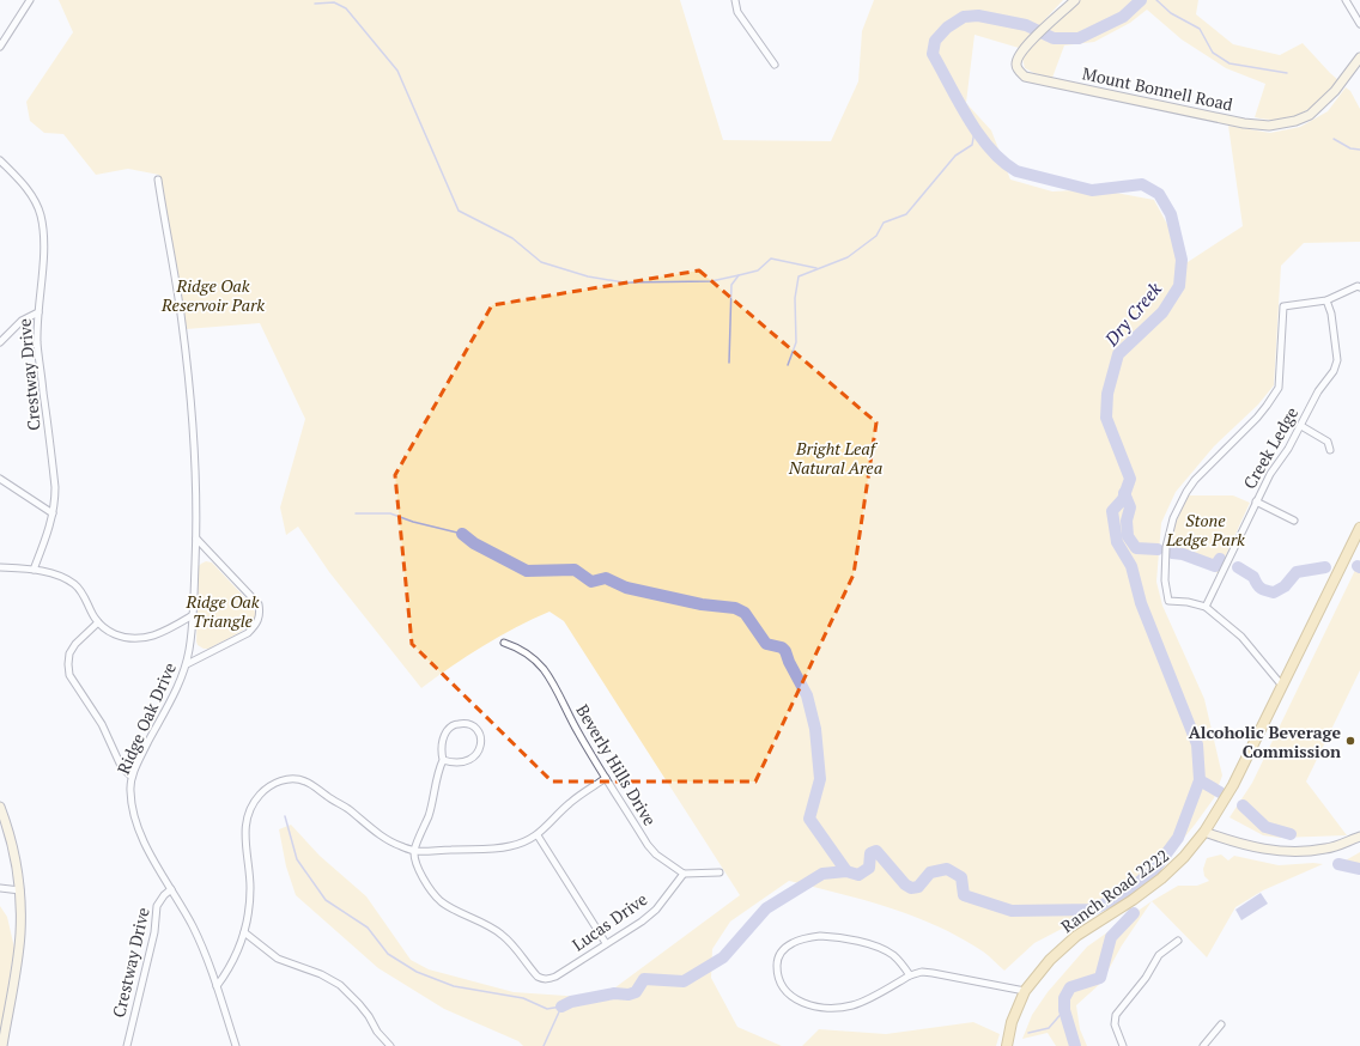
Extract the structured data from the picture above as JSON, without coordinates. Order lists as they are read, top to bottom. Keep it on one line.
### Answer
{"streets":{"main road":["Ranch Road 2222"],"street":["Mount Bonnell Road","Crestway Drive","Creek Ledge","Ridge Oak Drive","Beverly Hills Drive","Lucas Drive"]},"crossings":[["Crestway Drive","Ridge Oak Drive"],["Beverly Hills Drive","Lucas Drive"]],"water":["Dry Creek"],"parks":["Ridge Oak Reservoir Park","Bright Leaf Natural Area","Stone Ledge Park","Ridge Oak Triangle"],"places":["Alcoholic Beverage Commission"]}
